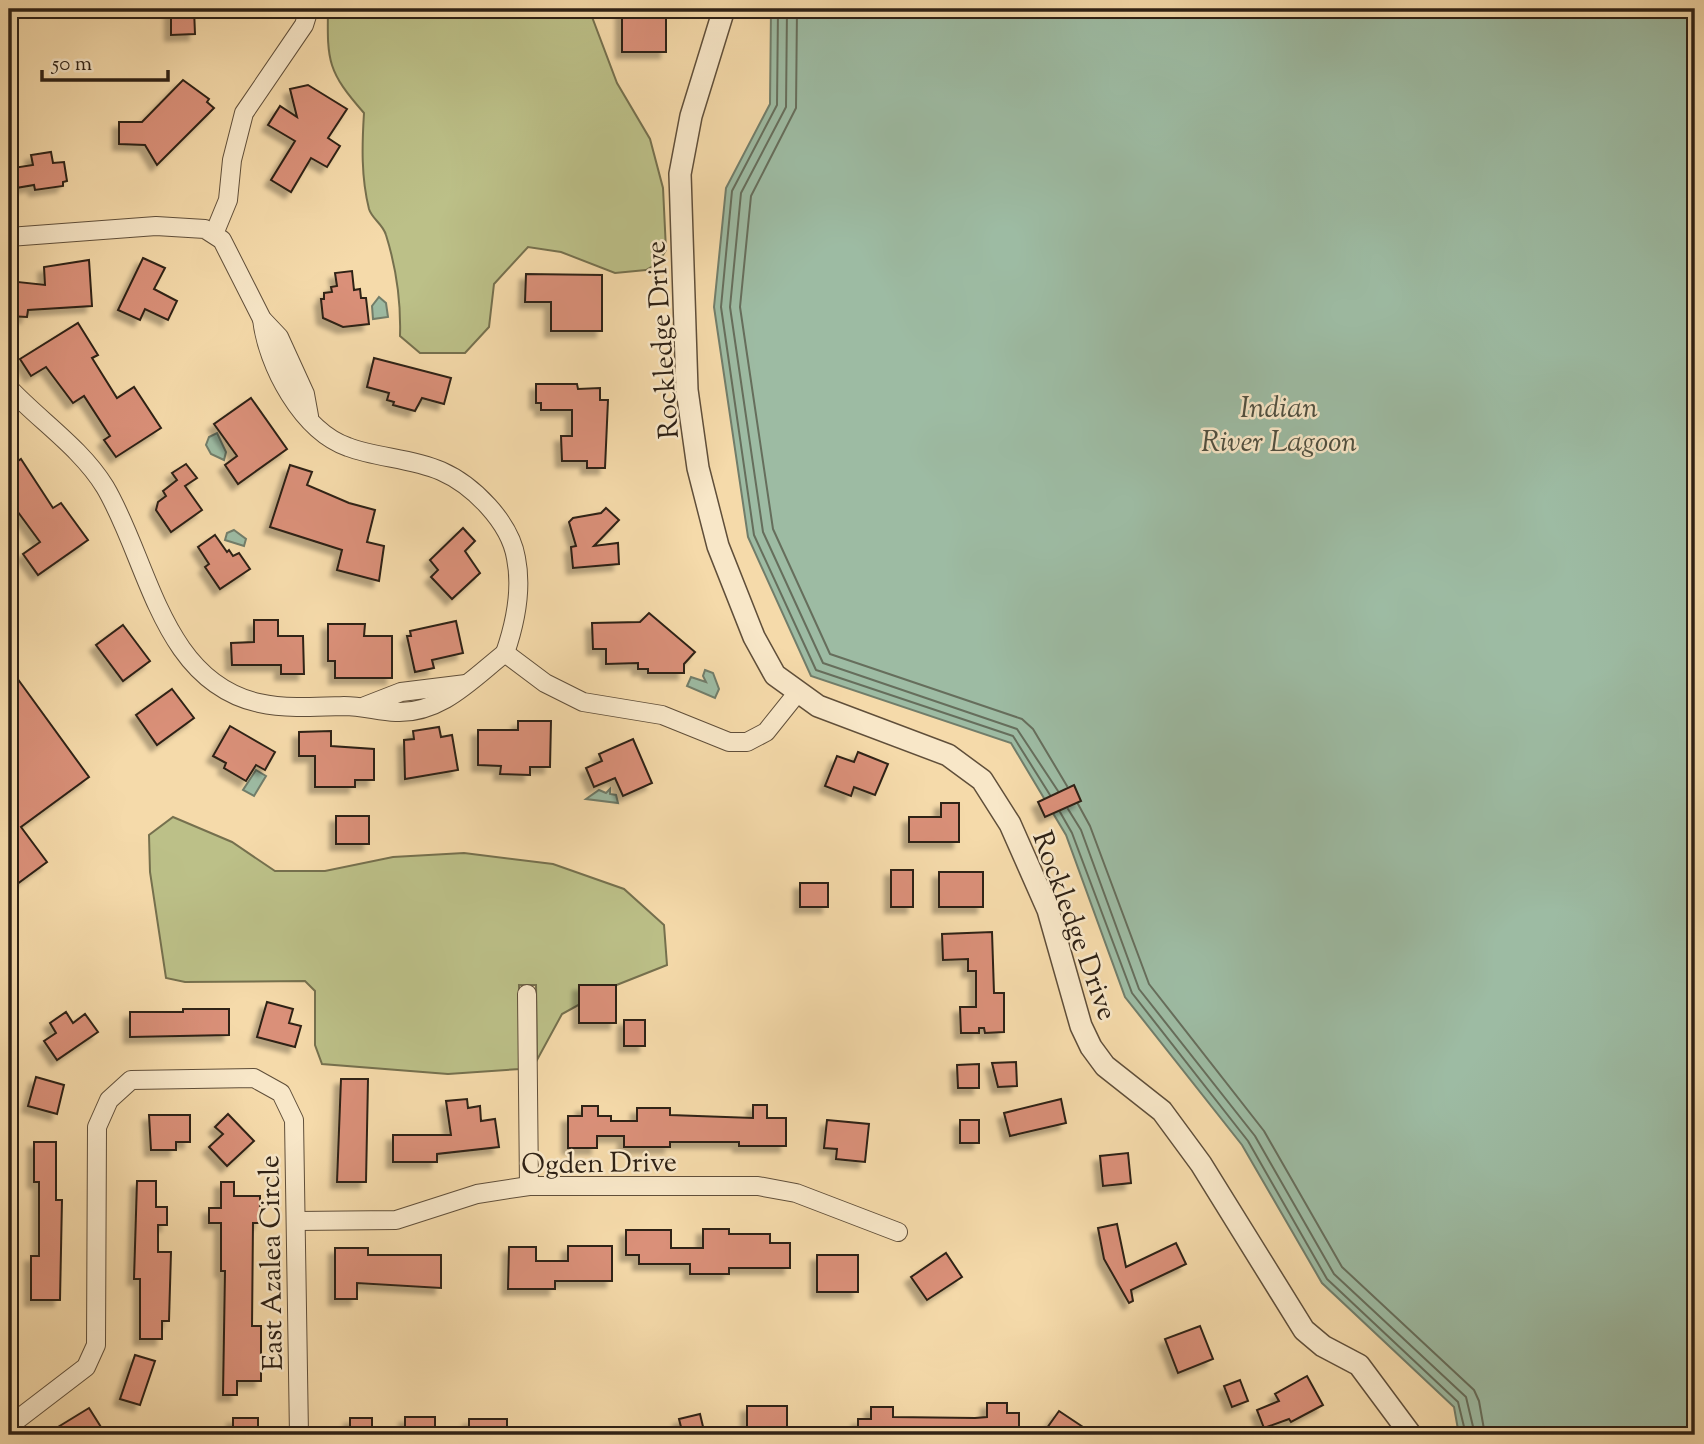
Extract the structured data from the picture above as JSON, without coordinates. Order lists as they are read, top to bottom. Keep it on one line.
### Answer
{"streets":{"street":["Rockledge Drive","Ogden Drive","East Azalea Circle"]},"crossings":[["Ogden Drive","East Azalea Circle"]],"water":["Indian River Lagoon"],"scale_bar":"50 m"}
